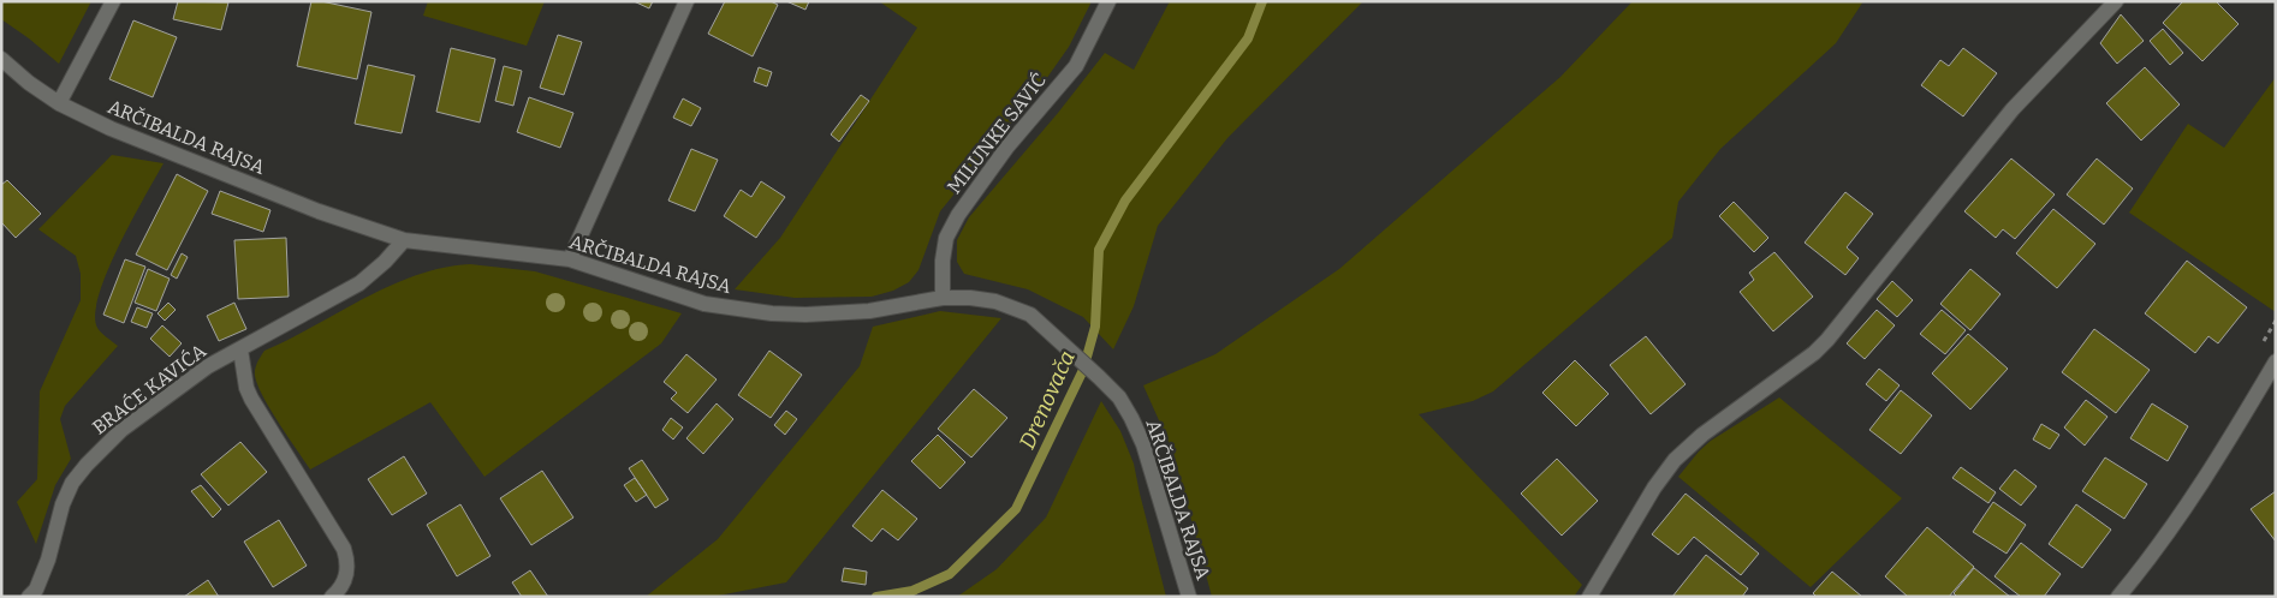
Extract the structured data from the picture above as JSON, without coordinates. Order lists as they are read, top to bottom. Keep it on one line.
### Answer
{"streets":{"street":["MILUNKE SAVIĆ","ARČIBALDA RAJSA","BRAĆE KAVIĆA"]},"crossings":[["MILUNKE SAVIĆ","ARČIBALDA RAJSA"],["ARČIBALDA RAJSA","BRAĆE KAVIĆA"]],"water":["Drenovača"]}
